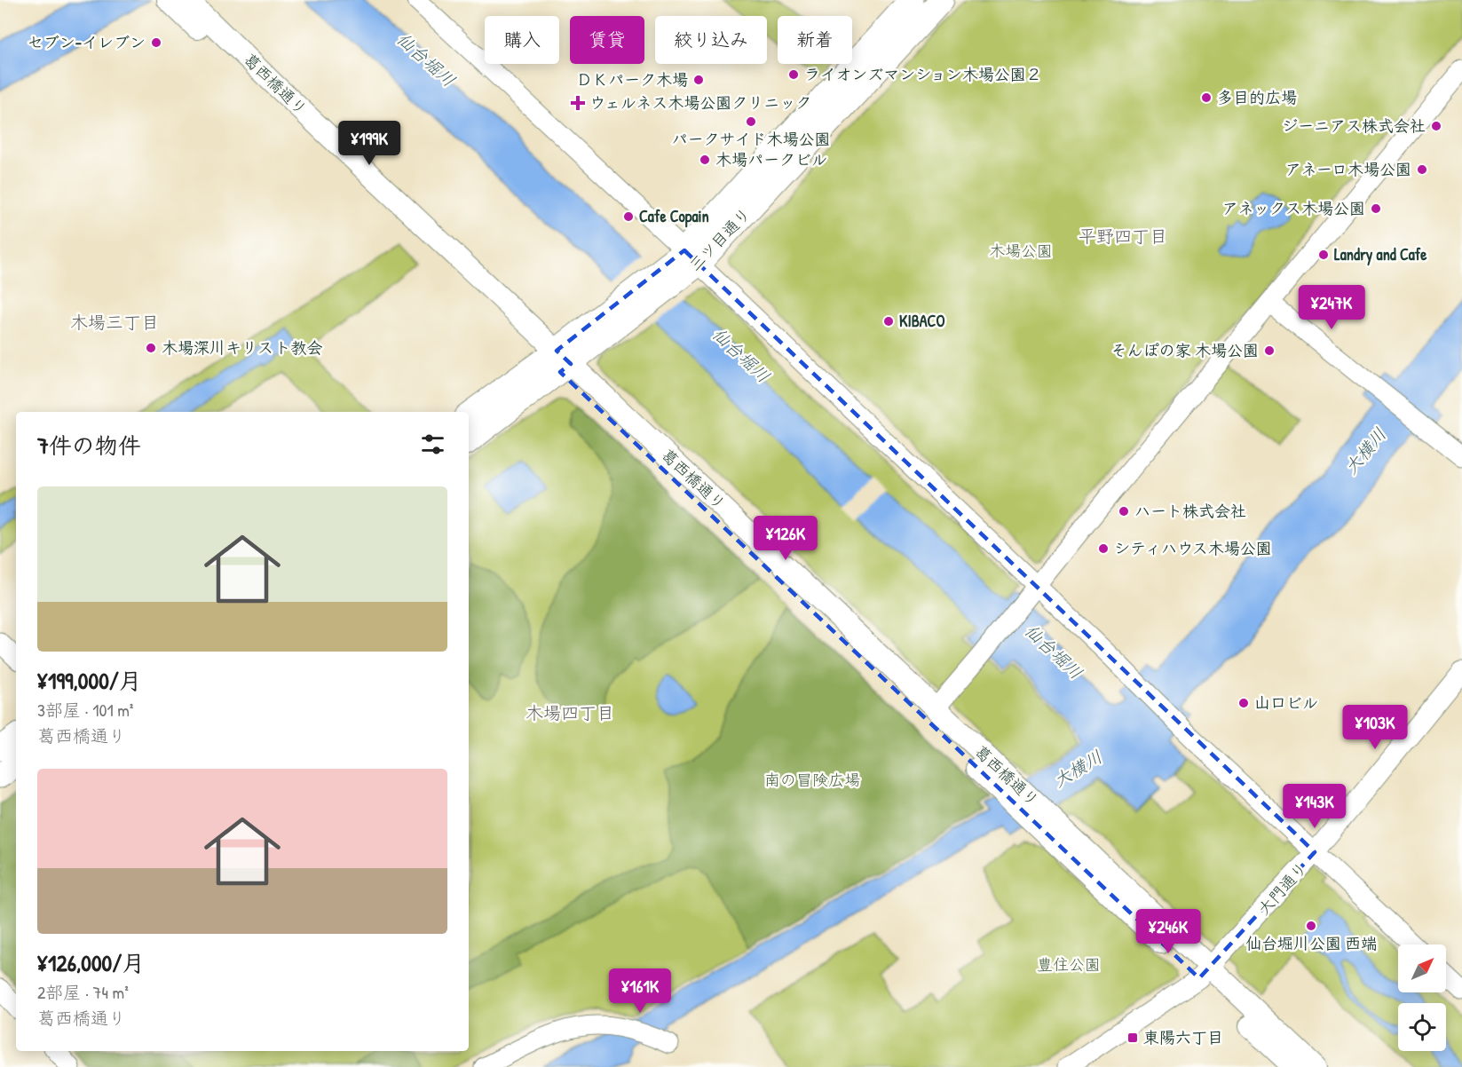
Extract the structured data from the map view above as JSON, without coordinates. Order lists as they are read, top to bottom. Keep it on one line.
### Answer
{"streets":{"main road":["葛西橋通り","三ツ目通り"],"street":["大門通り"]},"crossings":[["葛西橋通り","三ツ目通り"],["葛西橋通り","大門通り"]],"districts":["平野四丁目","木場三丁目","木場四丁目"],"water":["仙台堀川","大横川"],"parks":["木場公園","南の冒険広場","豊住公園"],"places":{"other":["セブン-イレブン","ライオンズマンション木場公園２","ＤＫパーク木場","多目的広場","パークサイド木場公園","ジーニアス株式会社","木場パークビル","アネーロ木場公園","アネックス木場公園","Cafe Copain","Landry and Cafe","KIBACO","木場深川キリスト教会","そんぽの家 木場公園","ハート株式会社","シティハウス木場公園","山口ビル","仙台堀川公園 西端"],"health":["ウェルネス木場公園クリニック"],"transit":["東陽六丁目"]},"north":"top right","page":{"chip":["購入","賃貸","絞り込み","新着"],"price":["¥199K","¥247K","¥126K","¥103K","¥143K","¥246K","¥161K"],"heading":"7件の物件","list":[{"name":"¥199,000/月","note":"3部屋 · 101 m² · 葛西橋通り"},{"name":"¥126,000/月","note":"2部屋 · 74 m² · 葛西橋通り"}]}}
